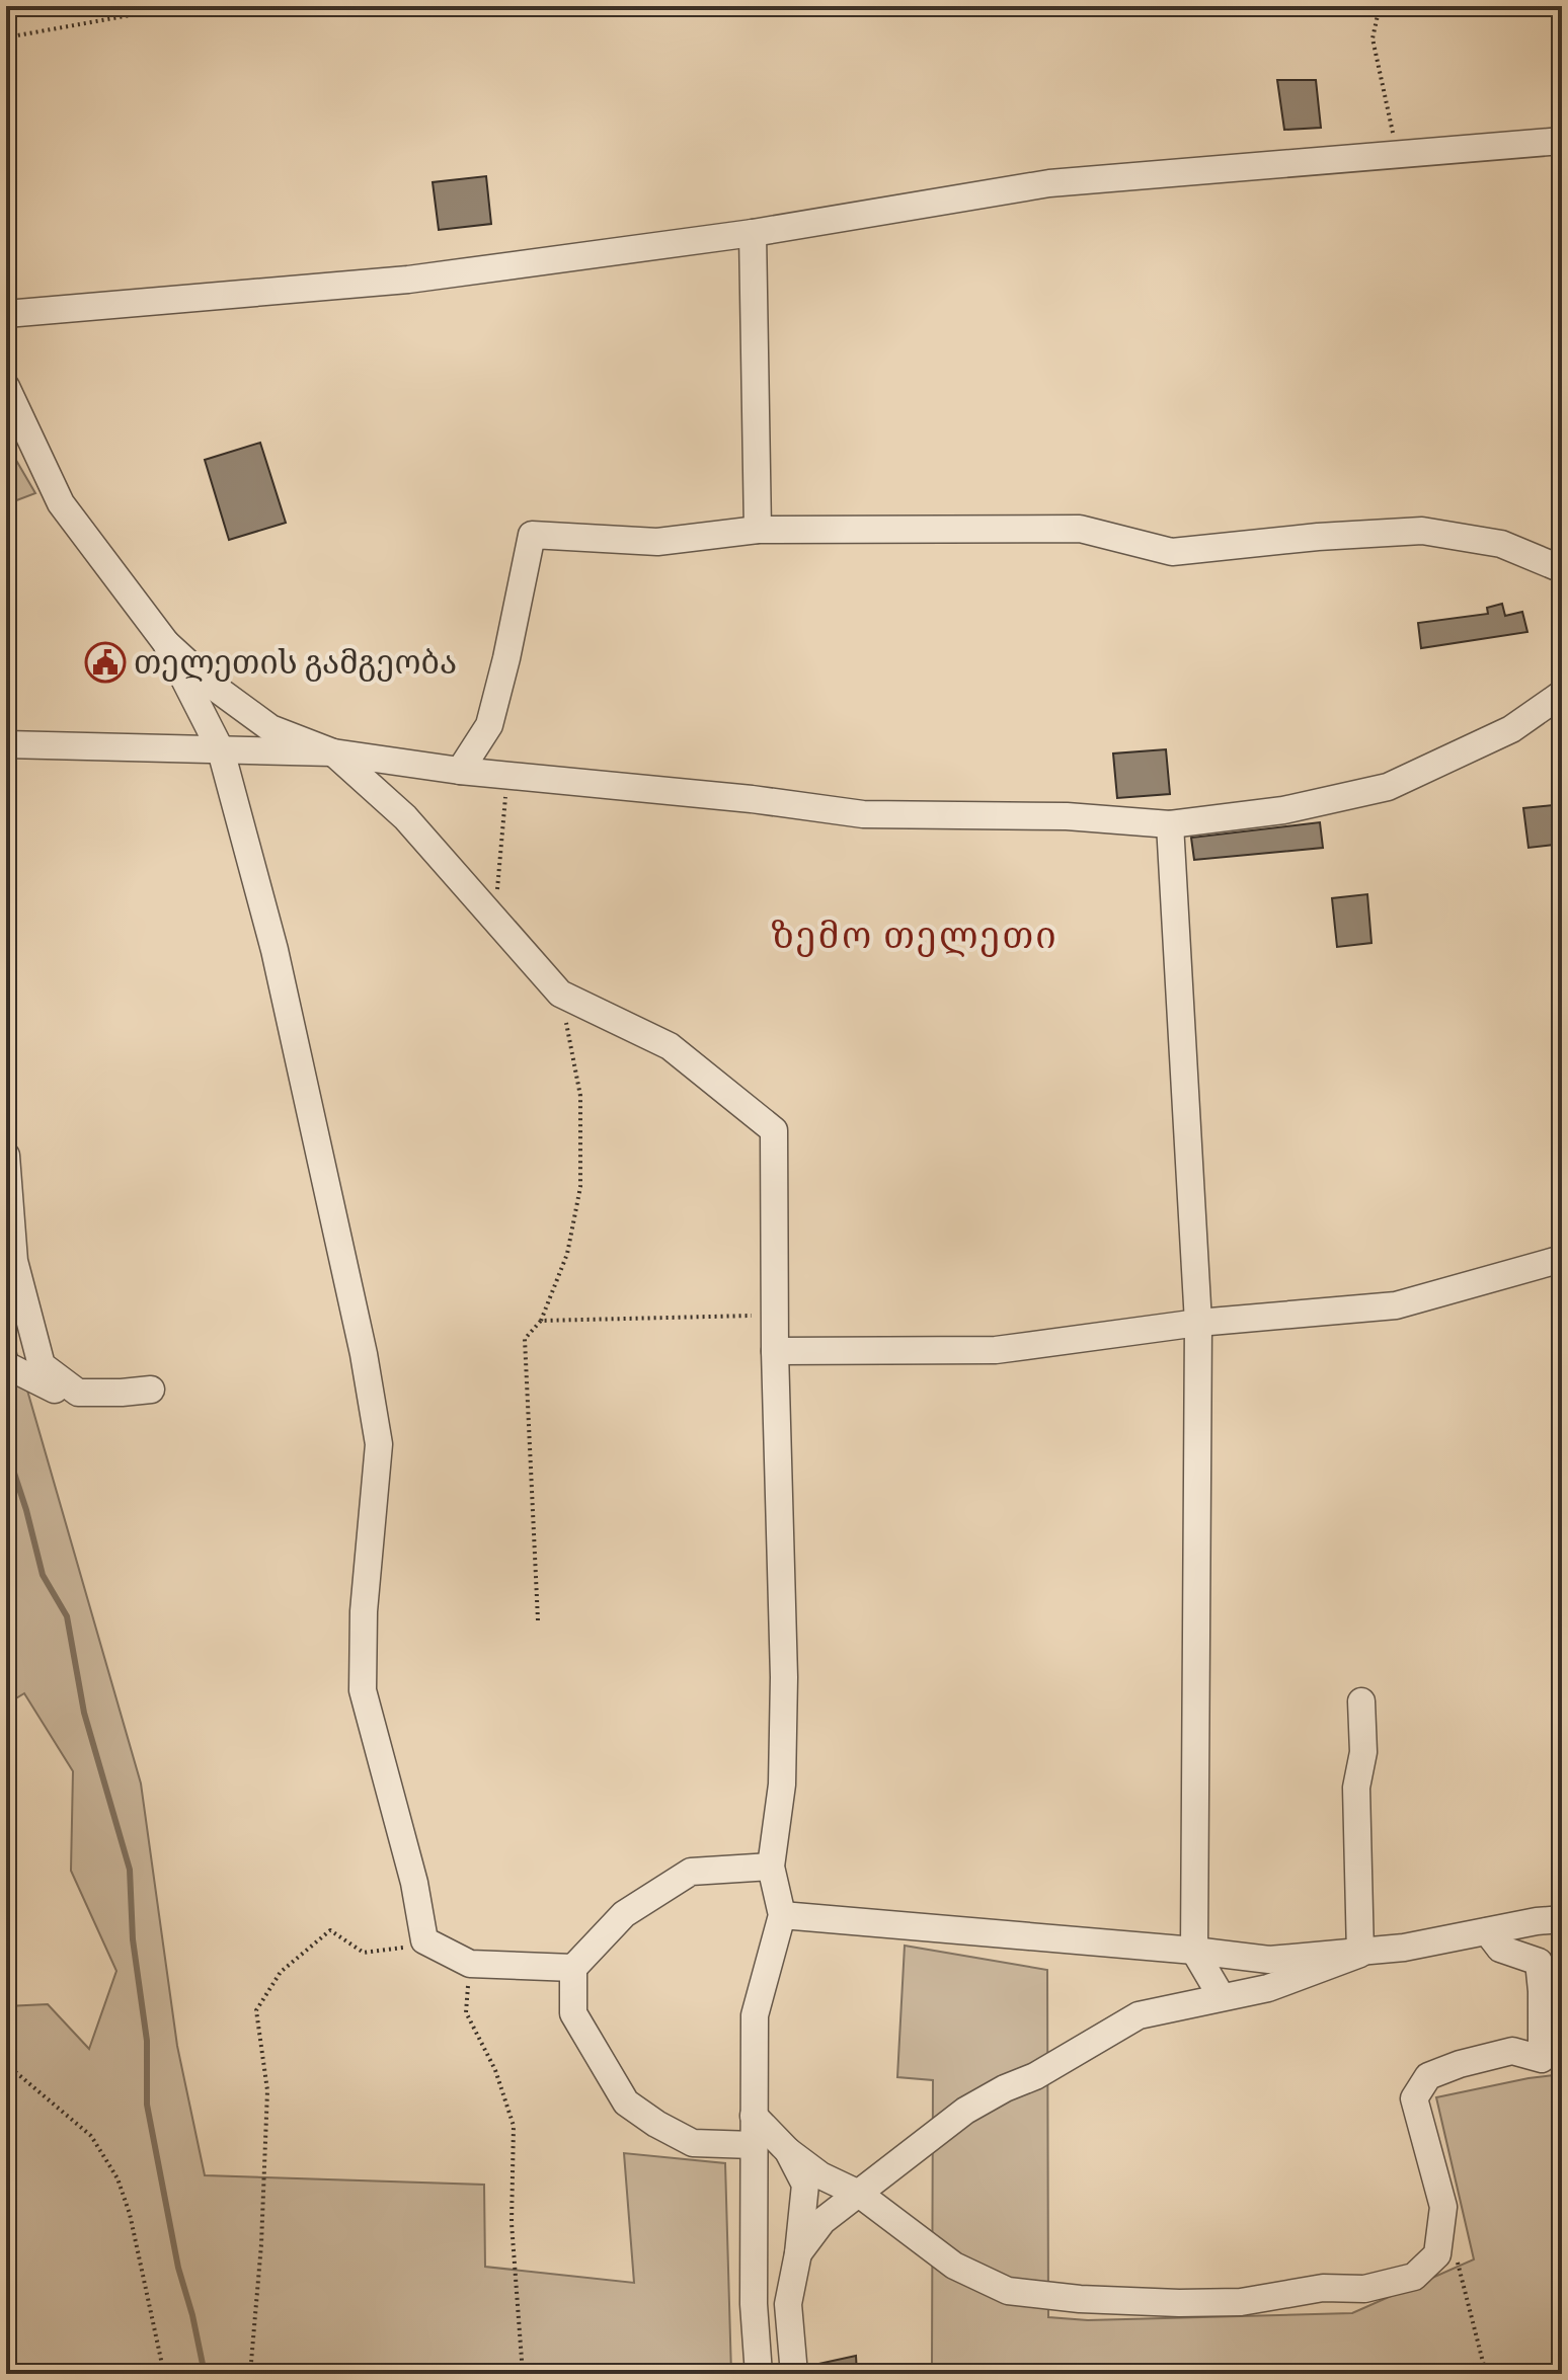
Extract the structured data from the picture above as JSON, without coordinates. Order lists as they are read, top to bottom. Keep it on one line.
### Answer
{"districts":["ზემო თელეთი"],"places":{"public building":["თელეთის გამგეობა"]}}
